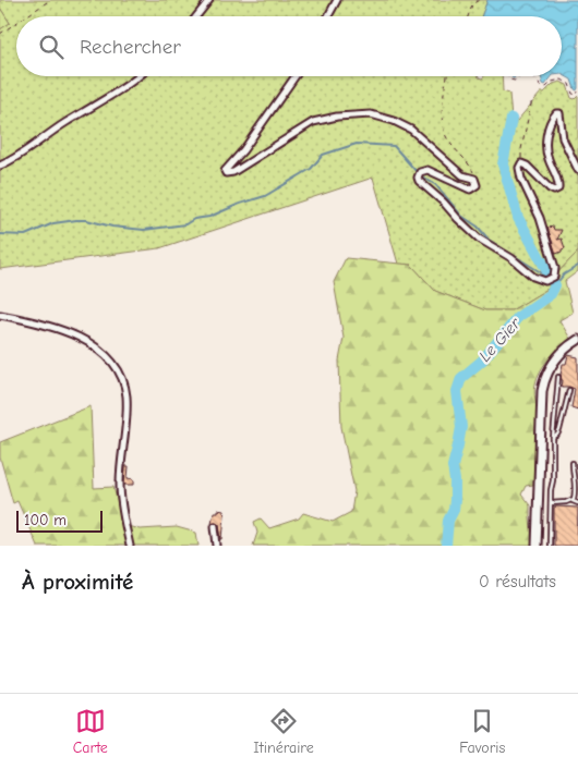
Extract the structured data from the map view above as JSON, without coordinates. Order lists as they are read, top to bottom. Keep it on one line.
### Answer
{"water":["Le Gier"],"scale_bar":"100 m","page":{"search":"Rechercher","scale":"100 m","heading":["À proximité","0 résultats"],"nav":["Carte","Itinéraire","Favoris"]}}
